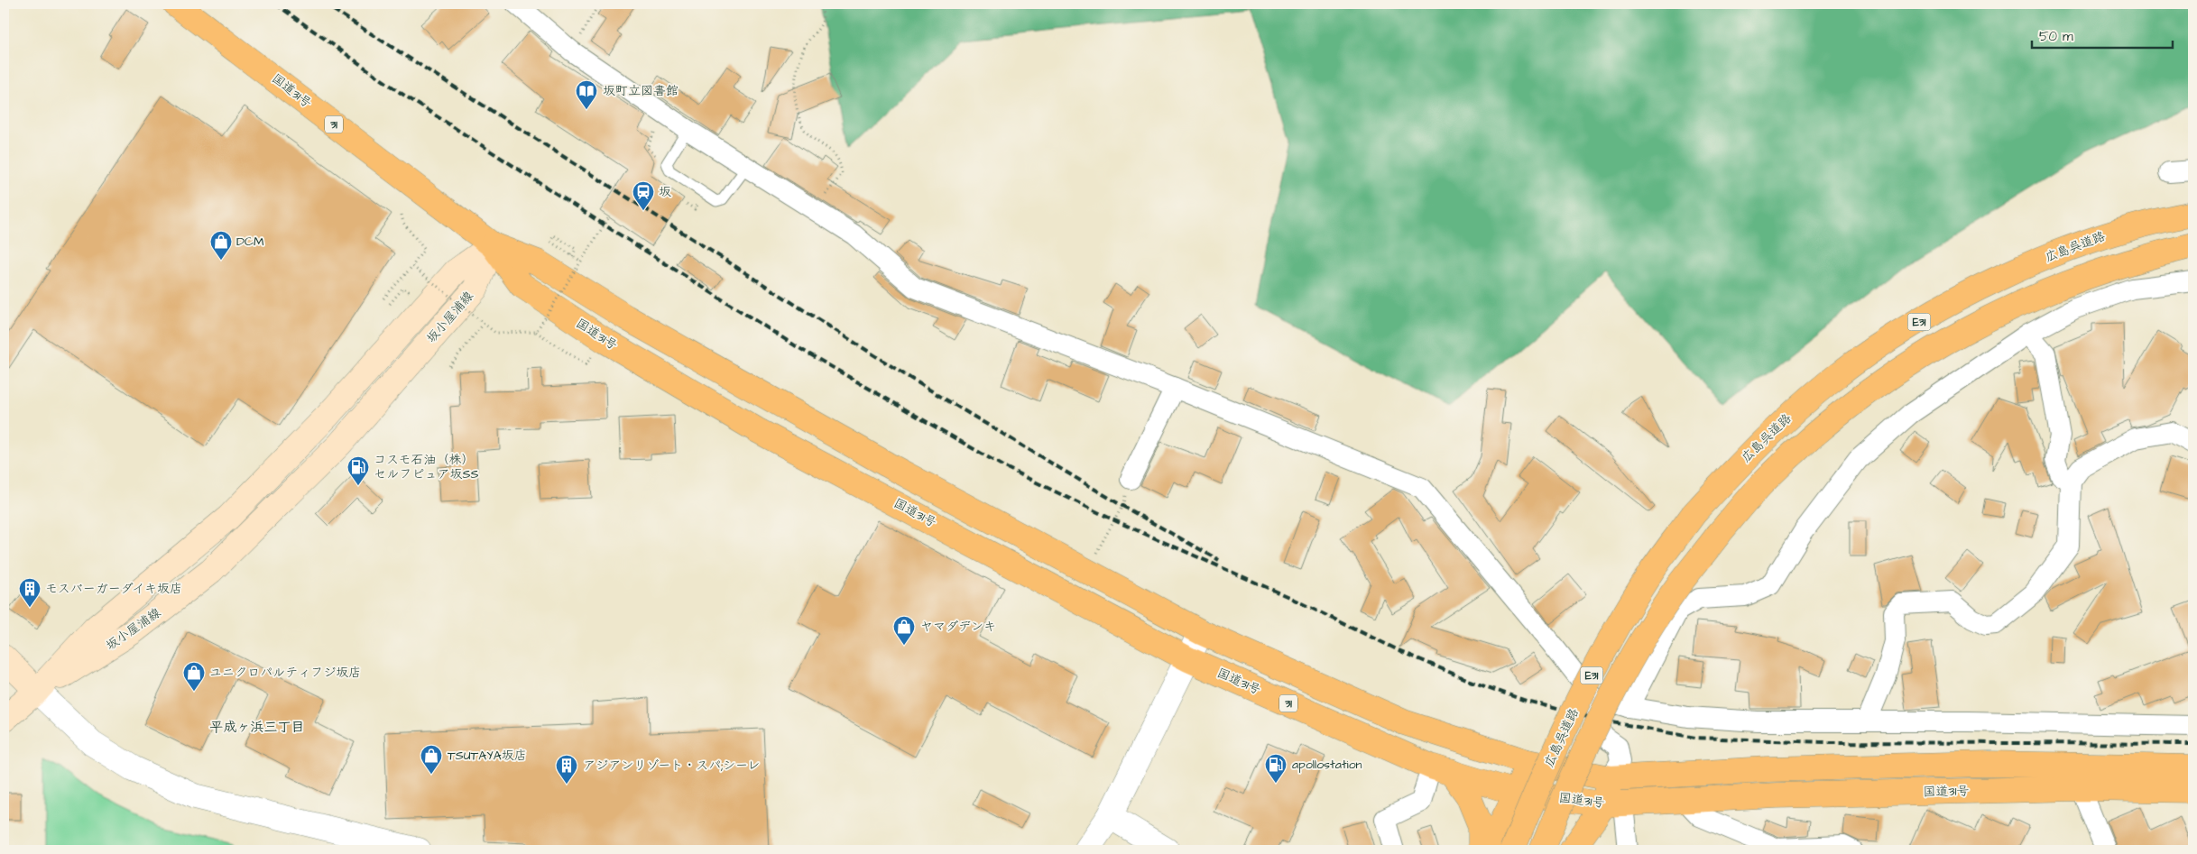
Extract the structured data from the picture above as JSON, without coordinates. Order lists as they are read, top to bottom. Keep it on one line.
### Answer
{"streets":{"highway":["国道31号","31","広島呉道路","E31"],"main road":["坂小屋浦線"]},"crossings":[["国道31号","坂小屋浦線"]],"districts":["平成ヶ浜三丁目"],"places":{"library":["坂町立図書館"],"station":["坂"],"shop":["DCM","ヤマダデンキ","ユニクロパルティフジ坂店","TSUTAYA坂店"],"fuel station":["コスモ石油（株） セルフピュア坂SS","apollostation"],"building":["モスバーガーダイキ坂店","アジアンリゾート・スパ;シーレ"]},"scale_bar":"50 m"}
